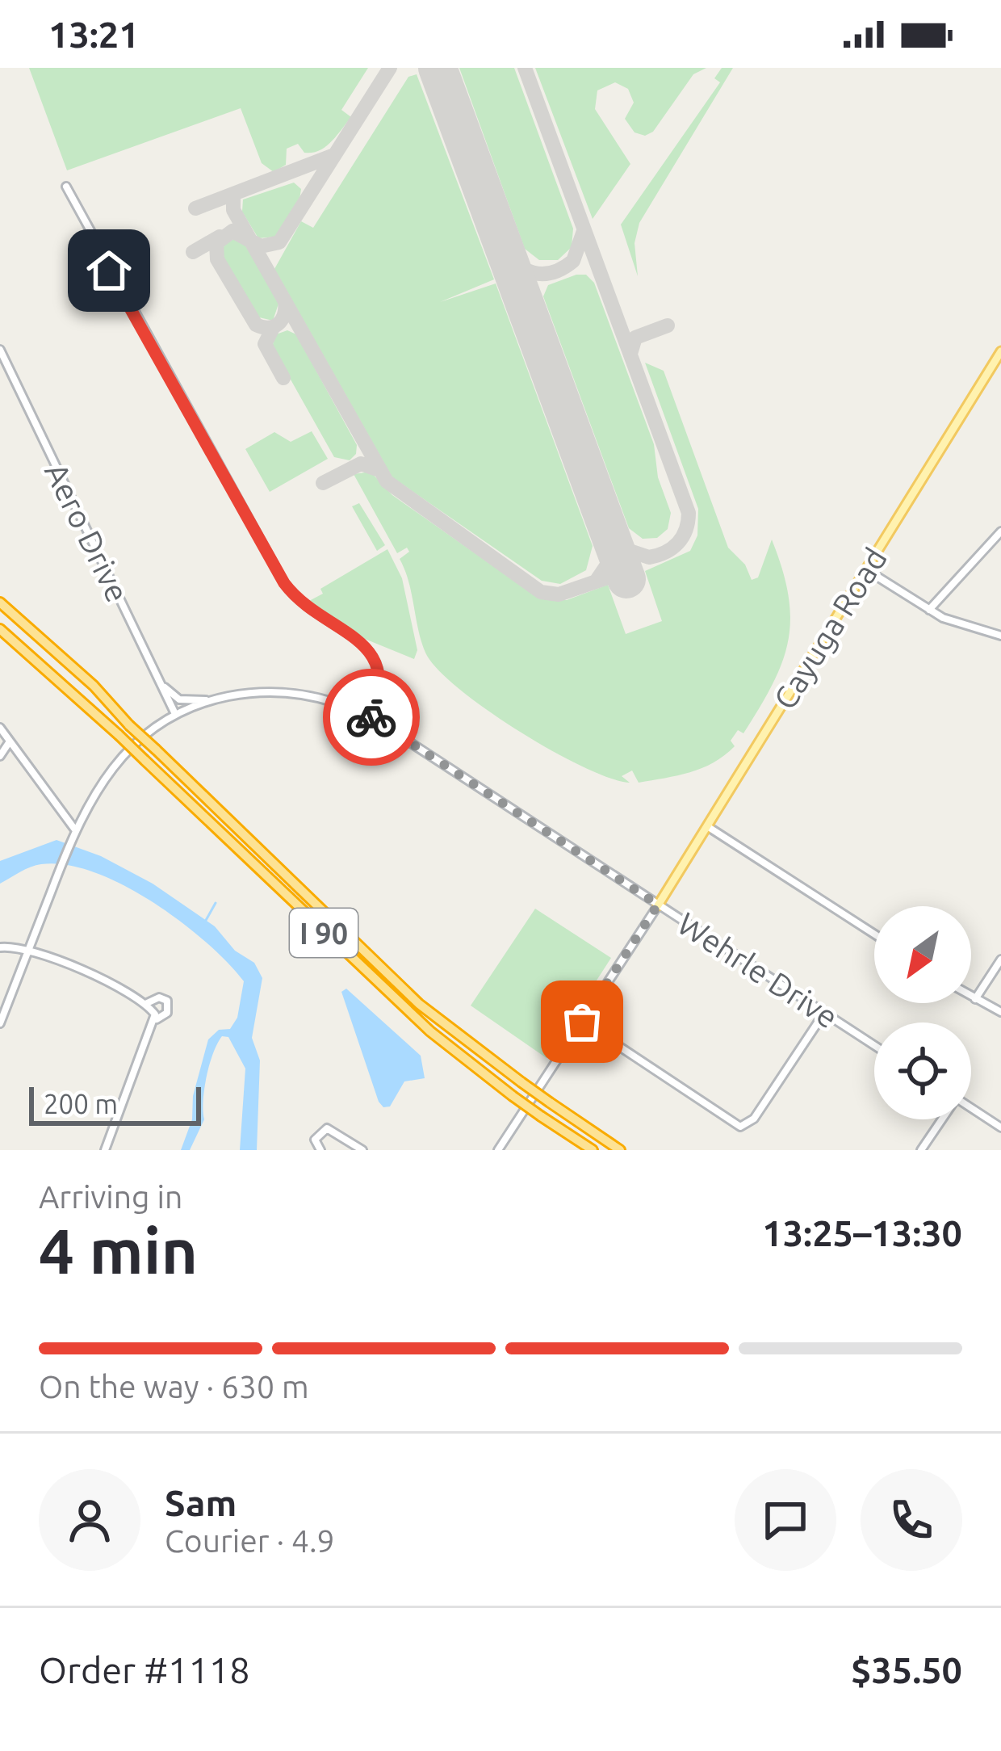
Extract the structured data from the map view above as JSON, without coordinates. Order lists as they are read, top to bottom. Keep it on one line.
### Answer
{"streets":{"highway":["I 90"],"main road":["Cayuga Road"],"street":["Aero Drive","Wehrle Drive"]},"crossings":[["Aero Drive","Wehrle Drive"],["Cayuga Road","Wehrle Drive"]],"scale_bar":"200 m","north":"bottom left","page":{"status":"13:21","scale":"200 m","heading":["4 min","Arriving in","13:25–13:30"],"panel":["Sam","Courier · 4.9","Order #1118","$35.50"],"bar":"On the way · 630 m"}}
